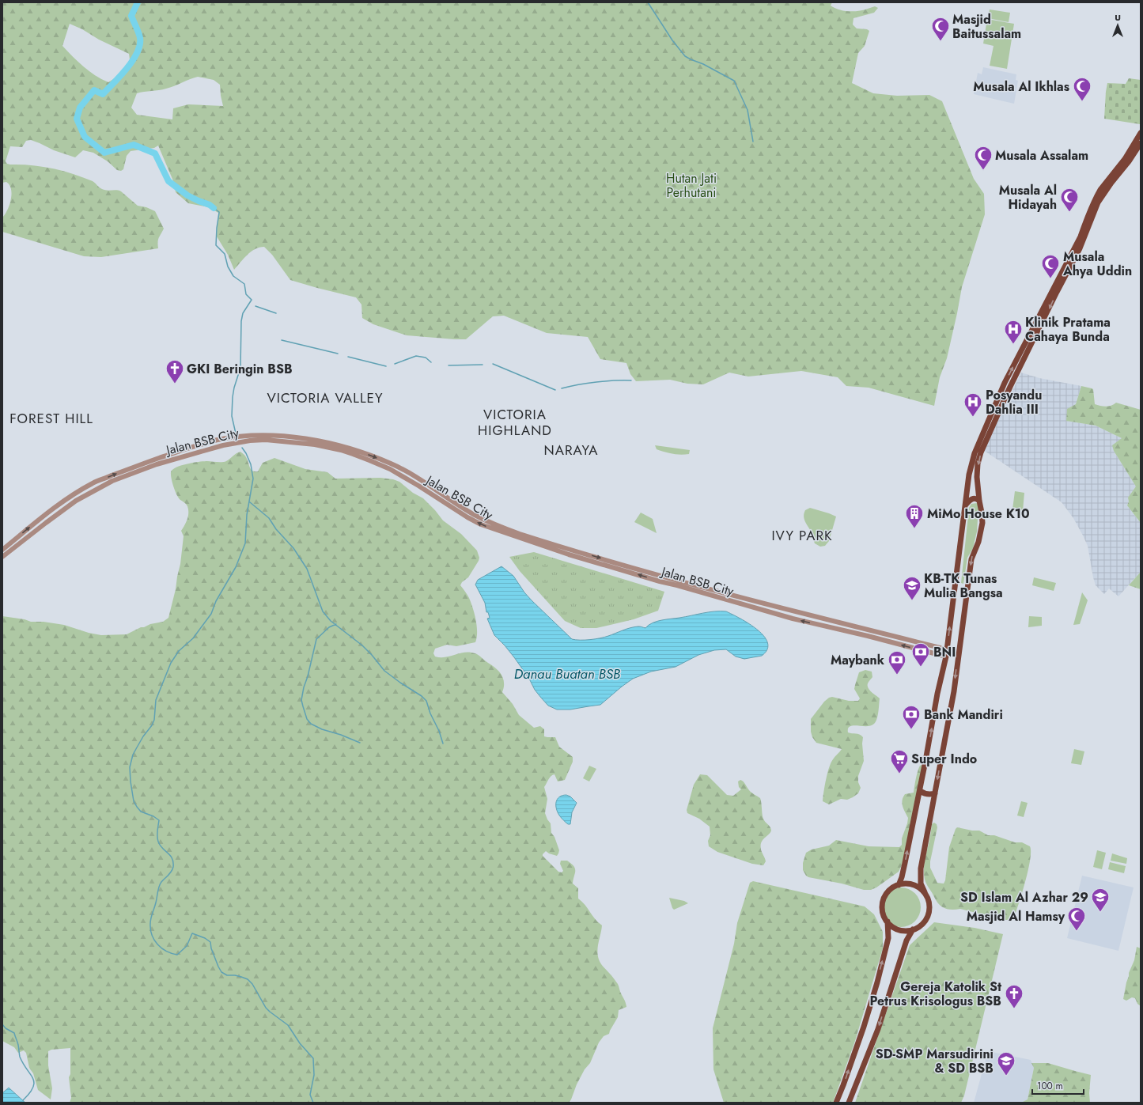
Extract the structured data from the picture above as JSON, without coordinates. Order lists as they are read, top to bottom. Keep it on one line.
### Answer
{"streets":{"street":["Jalan BSB City"]},"districts":["VICTORIA VALLEY","VICTORIA HIGHLAND","FOREST HILL","NARAYA","IVY PARK"],"water":["Danau Buatan BSB"],"parks":["Hutan Jati Perhutani"],"places":{"mosque":["Masjid Baitussalam","Musala Al Ikhlas","Musala Assalam","Musala Al Hidayah","Musala Ahya Uddin","Masjid Al Hamsy"],"hospital":["Klinik Pratama Cahaya Bunda","Posyandu Dahlia III"],"church":["GKI Beringin BSB","Gereja Katolik St Petrus Krisologus BSB"],"building":["MiMo House K10"],"school or university":["KB-TK Tunas Mulia Bangsa","SD Islam Al Azhar 29","SD-SMP Marsudirini & SD BSB"],"bank":["BNI","Maybank","Bank Mandiri"],"supermarket":["Super Indo"]},"scale_bar":"100 m","north":"top"}
